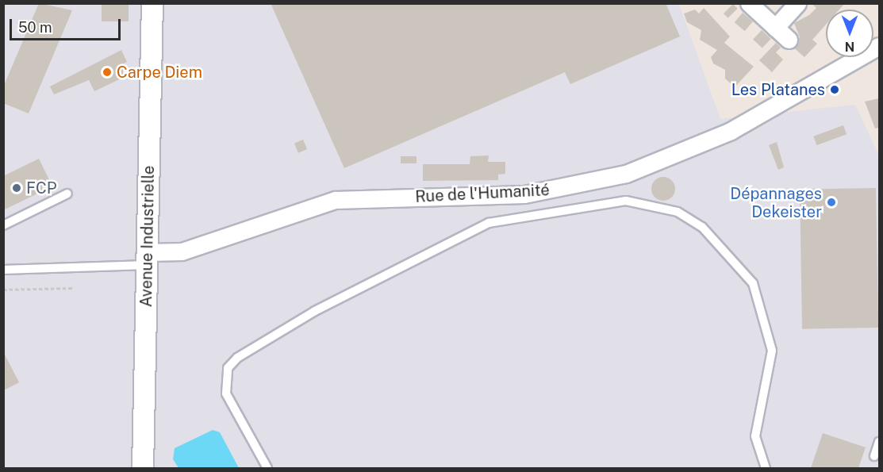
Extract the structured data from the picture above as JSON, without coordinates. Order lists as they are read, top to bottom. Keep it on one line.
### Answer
{"streets":{"street":["Rue de l'Humanité","Avenue Industrielle"]},"crossings":[["Rue de l'Humanité","Avenue Industrielle"]],"places":["Carpe Diem","Les Platanes","FCP","Dépannages Dekeister"],"scale_bar":"50 m","north":"bottom"}
